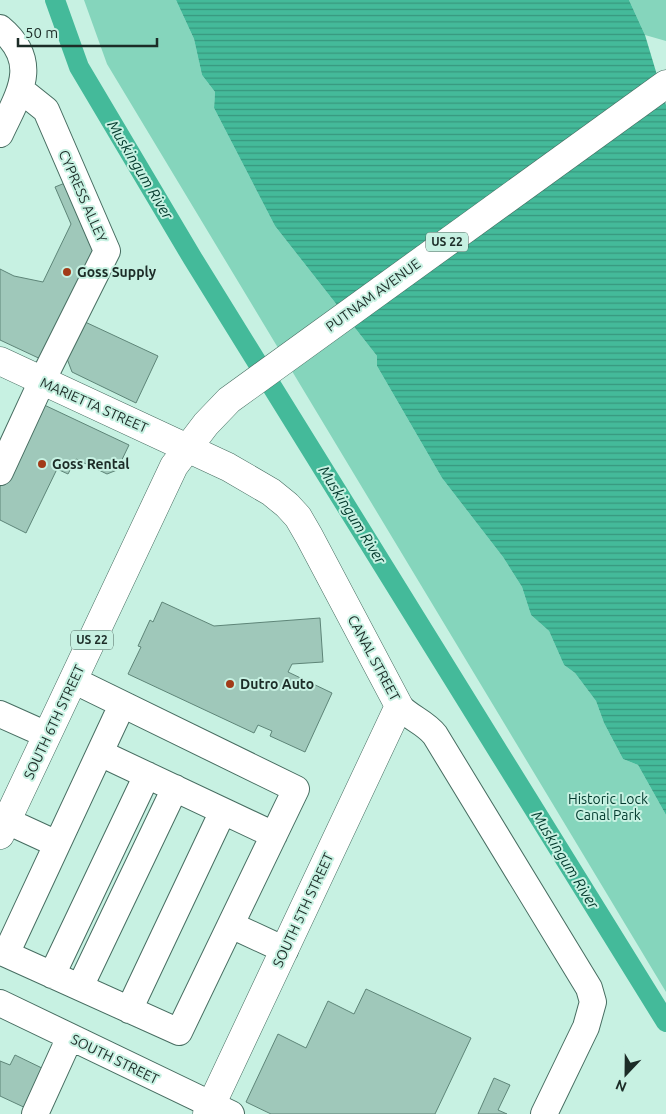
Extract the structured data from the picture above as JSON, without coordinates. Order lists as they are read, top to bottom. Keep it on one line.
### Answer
{"streets":{"main road":["US 22","PUTNAM AVENUE","MARIETTA STREET","CANAL STREET","SOUTH 6TH STREET","SOUTH 5TH STREET"],"street":["CYPRESS ALLEY","SOUTH STREET"]},"crossings":[["CYPRESS ALLEY","MARIETTA STREET"],["PUTNAM AVENUE","MARIETTA STREET"],["PUTNAM AVENUE","CANAL STREET"],["PUTNAM AVENUE","SOUTH 6TH STREET"],["MARIETTA STREET","CANAL STREET"],["MARIETTA STREET","SOUTH 6TH STREET"],["CANAL STREET","SOUTH 6TH STREET"],["CANAL STREET","SOUTH 5TH STREET"],["SOUTH 5TH STREET","SOUTH STREET"]],"water":["Muskingum River"],"parks":["Historic Lock Canal Park"],"places":["Goss Supply","Goss Rental","Dutro Auto"],"scale_bar":"50 m","north":"bottom"}
